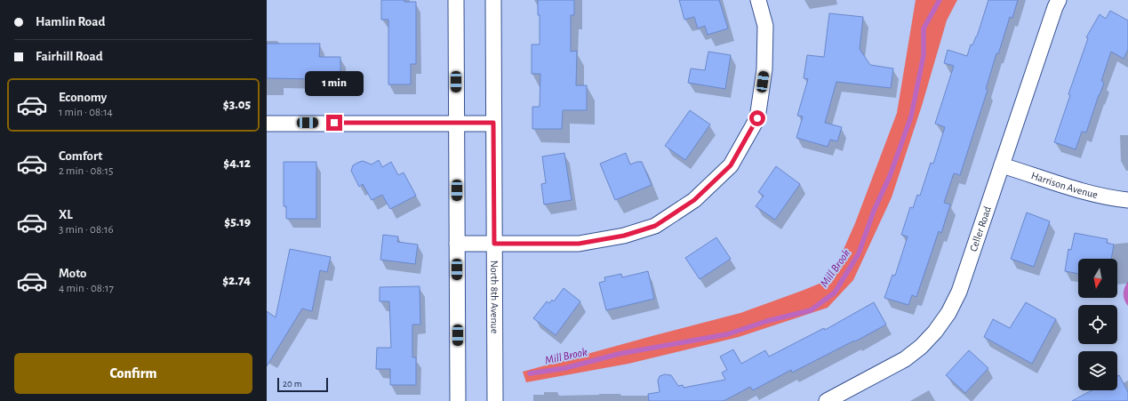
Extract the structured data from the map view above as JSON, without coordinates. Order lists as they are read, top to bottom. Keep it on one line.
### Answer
{"streets":{"street":["Harrison Avenue","Celler Road","North 8th Avenue"]},"crossings":[["Harrison Avenue","Celler Road"]],"water":["Mill Brook"],"scale_bar":"20 m","north":"bottom","page":{"banner":["Hamlin Road","Fairhill Road"],"bubble":"1 min","list":[{"name":"Economy","note":"1 min · 08:14","value":"$3.05"},{"name":"Comfort","note":"2 min · 08:15","value":"$4.12"},{"name":"XL","note":"3 min · 08:16","value":"$5.19"},{"name":"Moto","note":"4 min · 08:17","value":"$2.74"}],"buttons":"Confirm","scale":"20 m"}}
